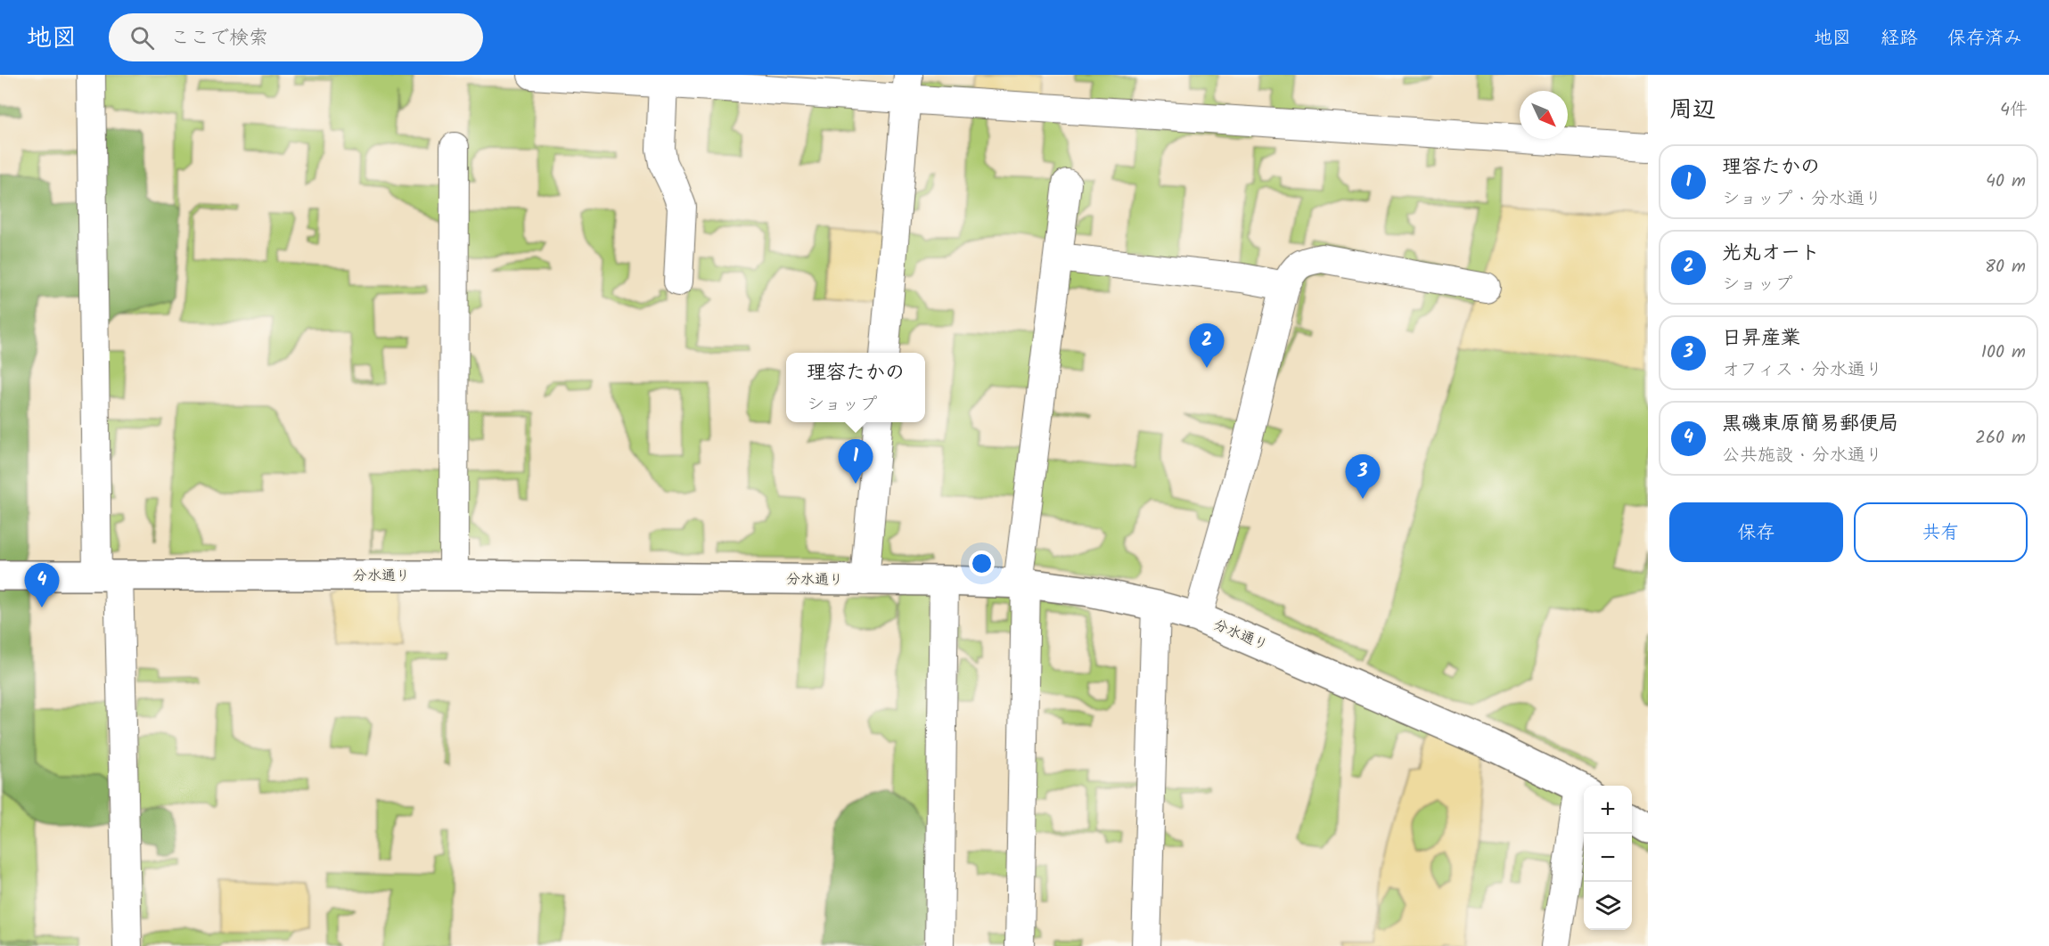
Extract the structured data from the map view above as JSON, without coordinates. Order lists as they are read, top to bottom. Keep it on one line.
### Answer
{"streets":{"street":["分水通り"]},"north":"bottom right","page":{"header":"地図","search":"ここで検索","nav":["地図","経路","保存済み"],"heading":["周辺","4件"],"list":[{"mark":"1","name":"理容たかの","note":"ショップ · 分水通り","value":"40 m"},{"mark":"2","name":"光丸オート","note":"ショップ","value":"80 m"},{"mark":"3","name":"日昇産業","note":"オフィス · 分水通り","value":"100 m"},{"mark":"4","name":"黒磯東原簡易郵便局","note":"公共施設 · 分水通り","value":"260 m"}],"pins":["2","1","3","4"],"popup":["理容たかの","ショップ"],"buttons":["保存","共有"],"map_buttons":["+","−"]}}
